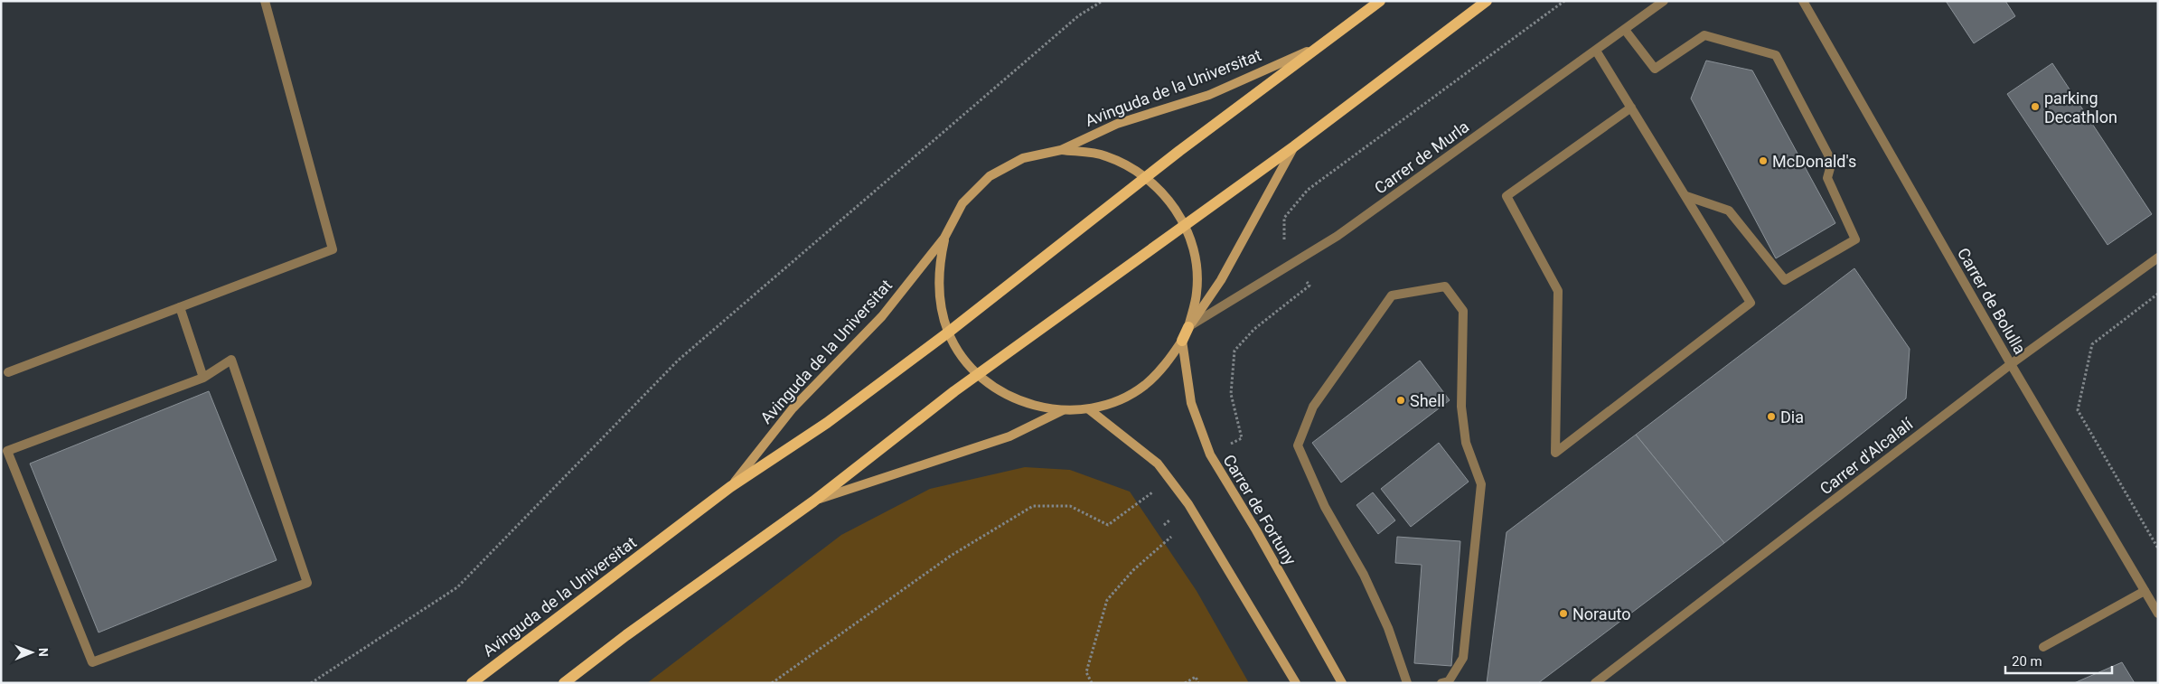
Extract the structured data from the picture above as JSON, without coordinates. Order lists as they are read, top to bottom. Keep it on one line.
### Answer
{"streets":{"main road":["Avinguda de la Universitat"],"street":["Carrer de Murla","Carrer de Bolulla","Carrer d'Alcalalí","Carrer de Fortuny"]},"crossings":[["Avinguda de la Universitat","Carrer de Murla"],["Avinguda de la Universitat","Carrer de Fortuny"],["Carrer de Bolulla","Carrer d'Alcalalí"]],"places":["parking Decathlon","McDonald's","Shell","Dia","Norauto"],"scale_bar":"20 m","north":"right"}
